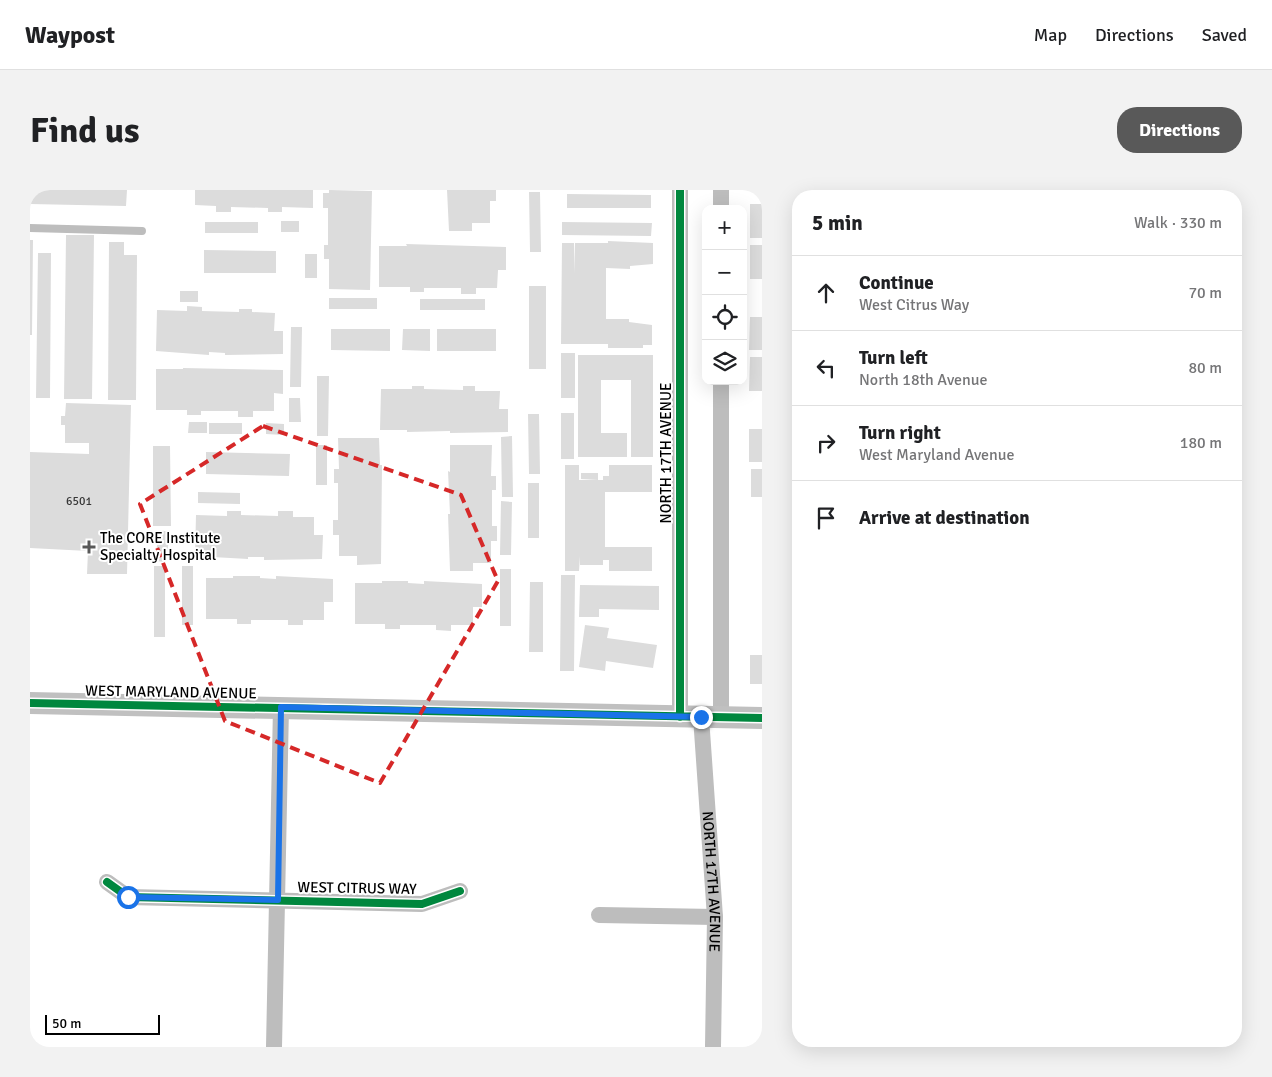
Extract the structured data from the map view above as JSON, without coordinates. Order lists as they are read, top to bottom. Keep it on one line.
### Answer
{"streets":{"street":["NORTH 17TH AVENUE","WEST MARYLAND AVENUE","WEST CITRUS WAY"]},"crossings":[["NORTH 17TH AVENUE","WEST MARYLAND AVENUE"]],"places":{"health":["The CORE Institute Specialty Hospital"]},"house_numbers":["6501"],"scale_bar":"50 m","page":{"header":"Waypost","nav":["Map","Directions","Saved"],"buttons":"Directions","title":"Find us","heading":["5 min","Walk · 330 m"],"map_buttons":["+","−"],"list":[["Continue","West Citrus Way","70 m"],["Turn left","North 18th Avenue","80 m"],["Turn right","West Maryland Avenue","180 m"],"Arrive at destination"],"scale":"50 m"}}
